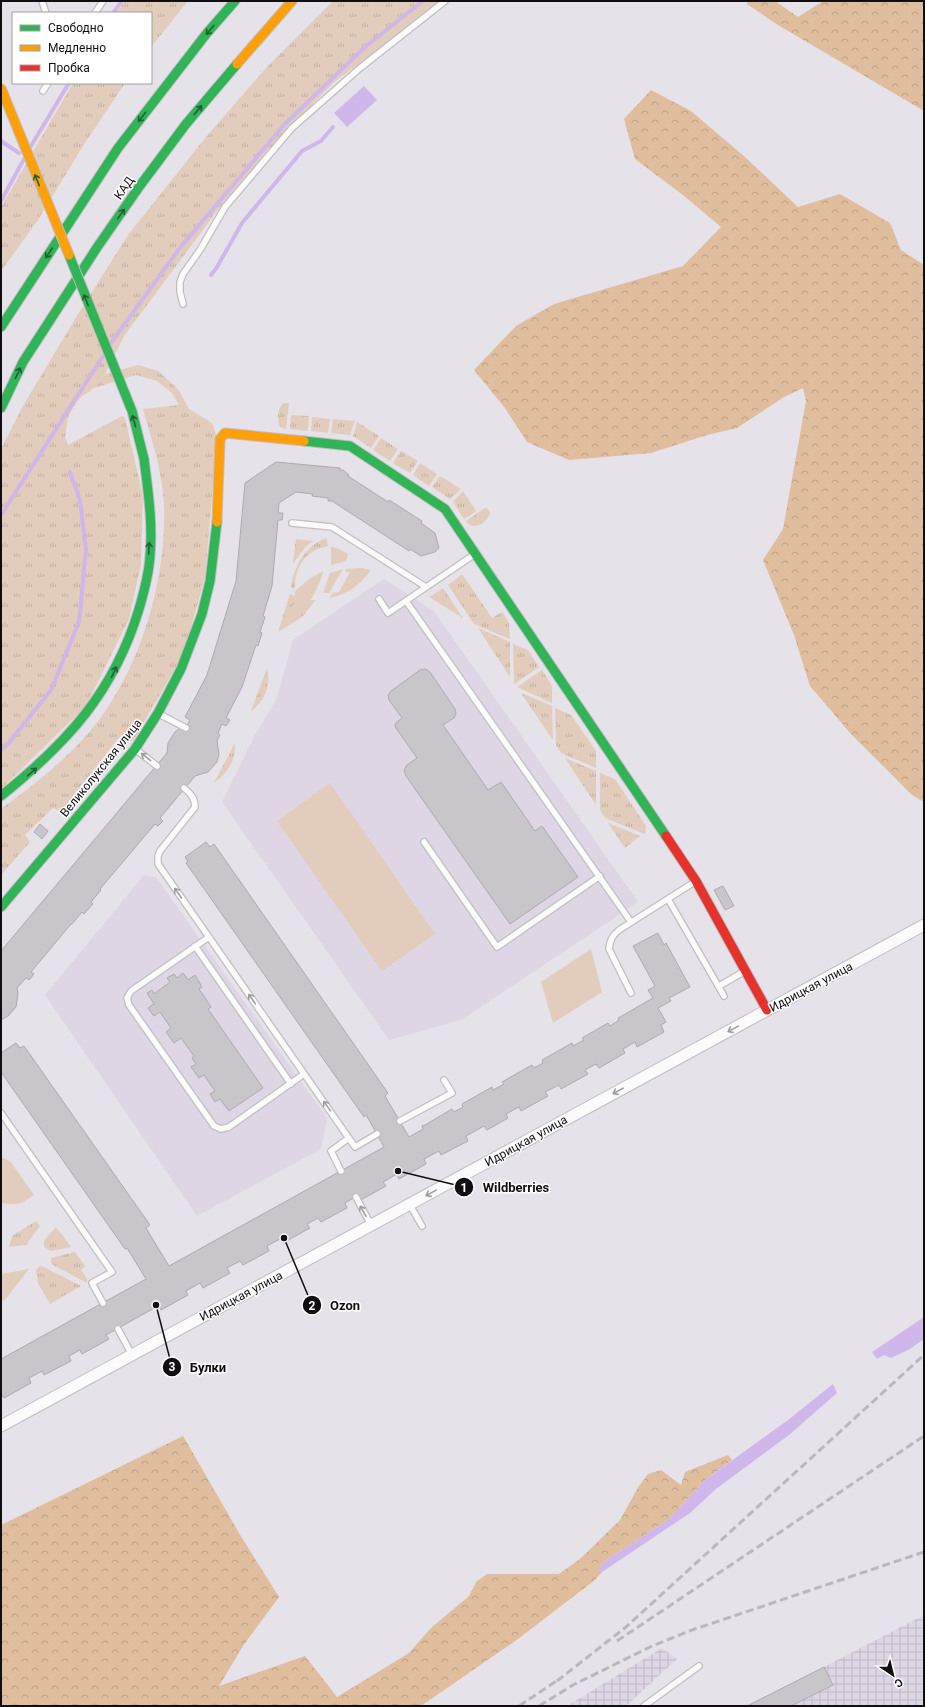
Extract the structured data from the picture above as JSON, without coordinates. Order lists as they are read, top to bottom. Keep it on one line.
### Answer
{"streets":{"main road":["КАД","Великолукская улица"],"street":["Идрицкая улица"]},"one_way":["Идрицкая улица"],"places":["Wildberries","Ozon","Булки"],"legend":["Свободно","Медленно","Пробка"],"north":"bottom right"}
